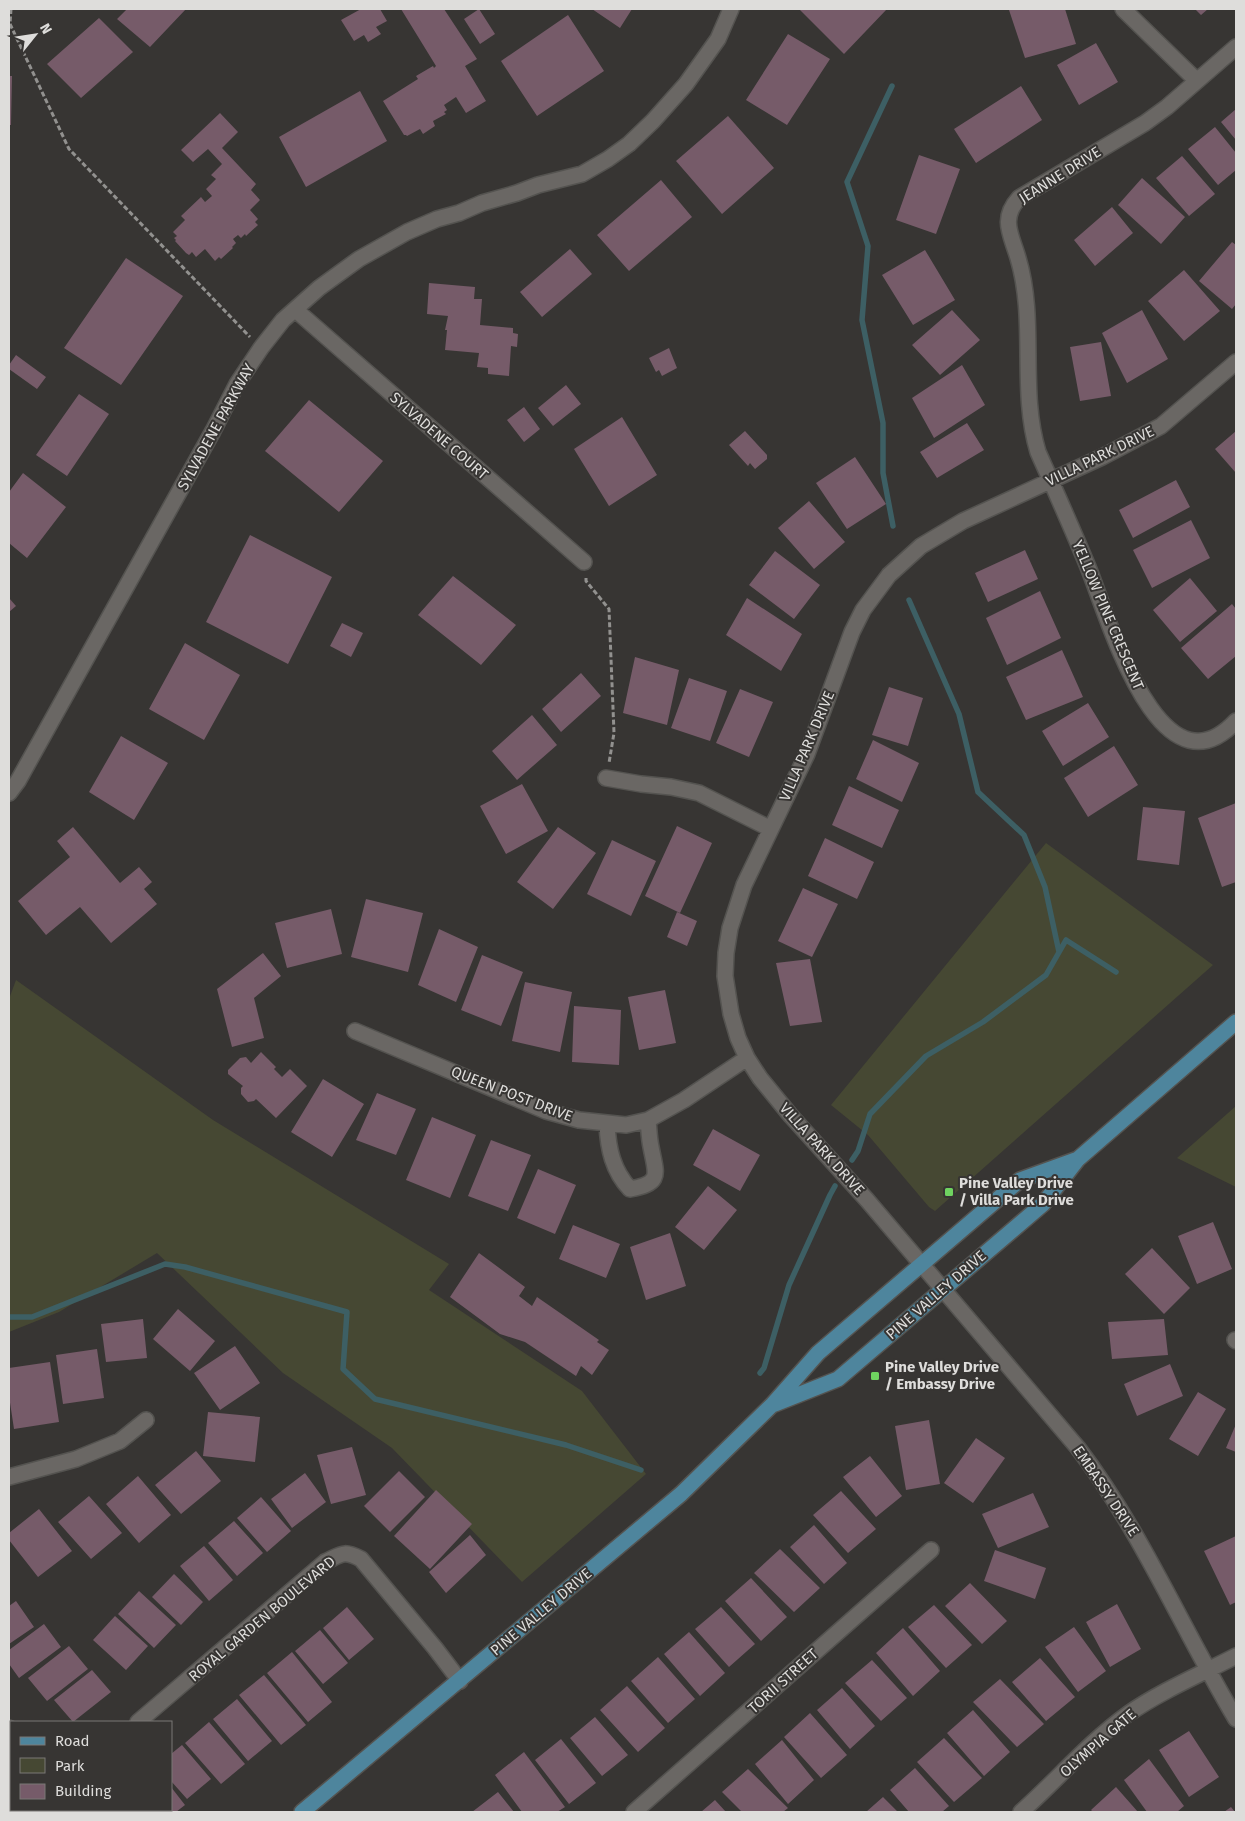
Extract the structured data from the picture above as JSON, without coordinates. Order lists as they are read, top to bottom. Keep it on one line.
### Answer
{"streets":{"main road":["PINE VALLEY DRIVE"],"street":["JEANNE DRIVE","SYLVADENE PARKWAY","SYLVADENE COURT","VILLA PARK DRIVE","YELLOW PINE CRESCENT","QUEEN POST DRIVE","EMBASSY DRIVE","ROYAL GARDEN BOULEVARD","TORII STREET","OLYMPIA GATE"]},"crossings":[["JEANNE DRIVE","VILLA PARK DRIVE"],["JEANNE DRIVE","YELLOW PINE CRESCENT"],["SYLVADENE PARKWAY","SYLVADENE COURT"],["VILLA PARK DRIVE","YELLOW PINE CRESCENT"],["VILLA PARK DRIVE","QUEEN POST DRIVE"],["VILLA PARK DRIVE","PINE VALLEY DRIVE"],["VILLA PARK DRIVE","EMBASSY DRIVE"],["PINE VALLEY DRIVE","EMBASSY DRIVE"],["PINE VALLEY DRIVE","ROYAL GARDEN BOULEVARD"],["EMBASSY DRIVE","OLYMPIA GATE"]],"places":{"transit":["Pine Valley Drive / Villa Park Drive","Pine Valley Drive / Embassy Drive"]},"legend":["Road","Park","Building"],"north":"top right"}
